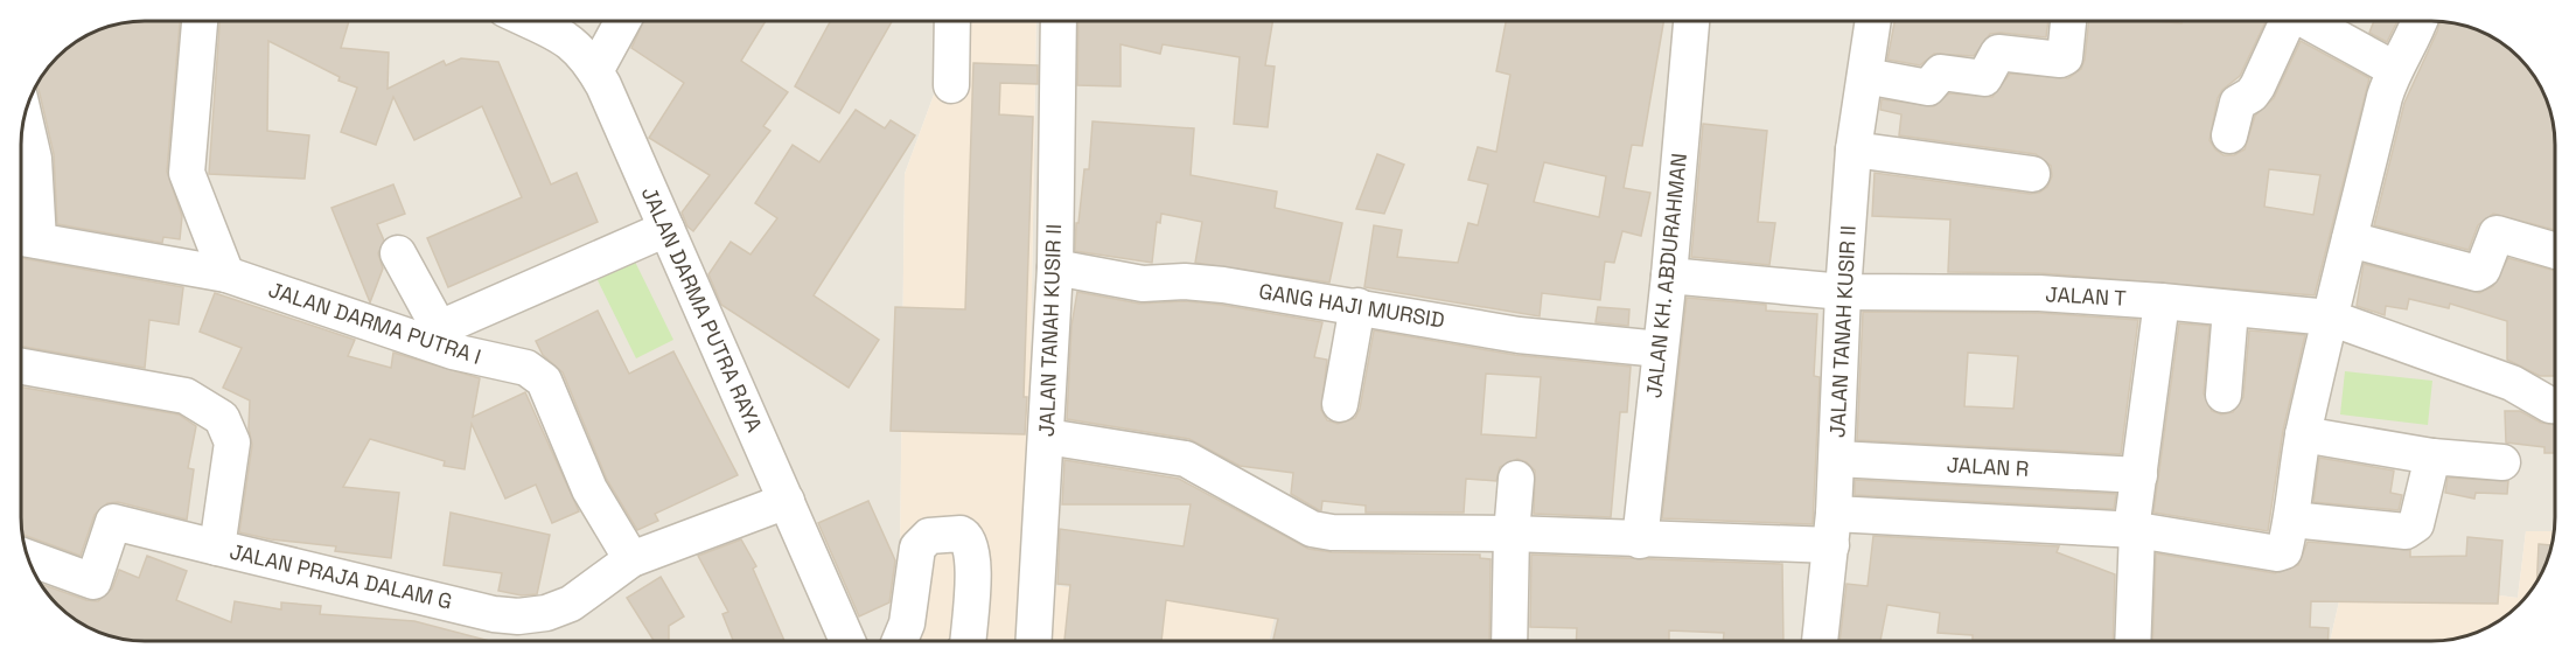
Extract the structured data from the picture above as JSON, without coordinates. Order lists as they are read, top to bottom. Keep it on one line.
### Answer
{"streets":{"street":["JALAN KH. ABDURAHMAN","JALAN T","GANG HAJI MURSID","JALAN DARMA PUTRA RAYA","JALAN DARMA PUTRA I","JALAN TANAH KUSIR II","JALAN R","JALAN PRAJA DALAM G"]},"crossings":[["JALAN KH. ABDURAHMAN","JALAN T"],["JALAN KH. ABDURAHMAN","GANG HAJI MURSID"],["JALAN T","JALAN TANAH KUSIR II"],["GANG HAJI MURSID","JALAN TANAH KUSIR II"],["JALAN DARMA PUTRA I","JALAN PRAJA DALAM G"],["JALAN TANAH KUSIR II","JALAN R"]]}
